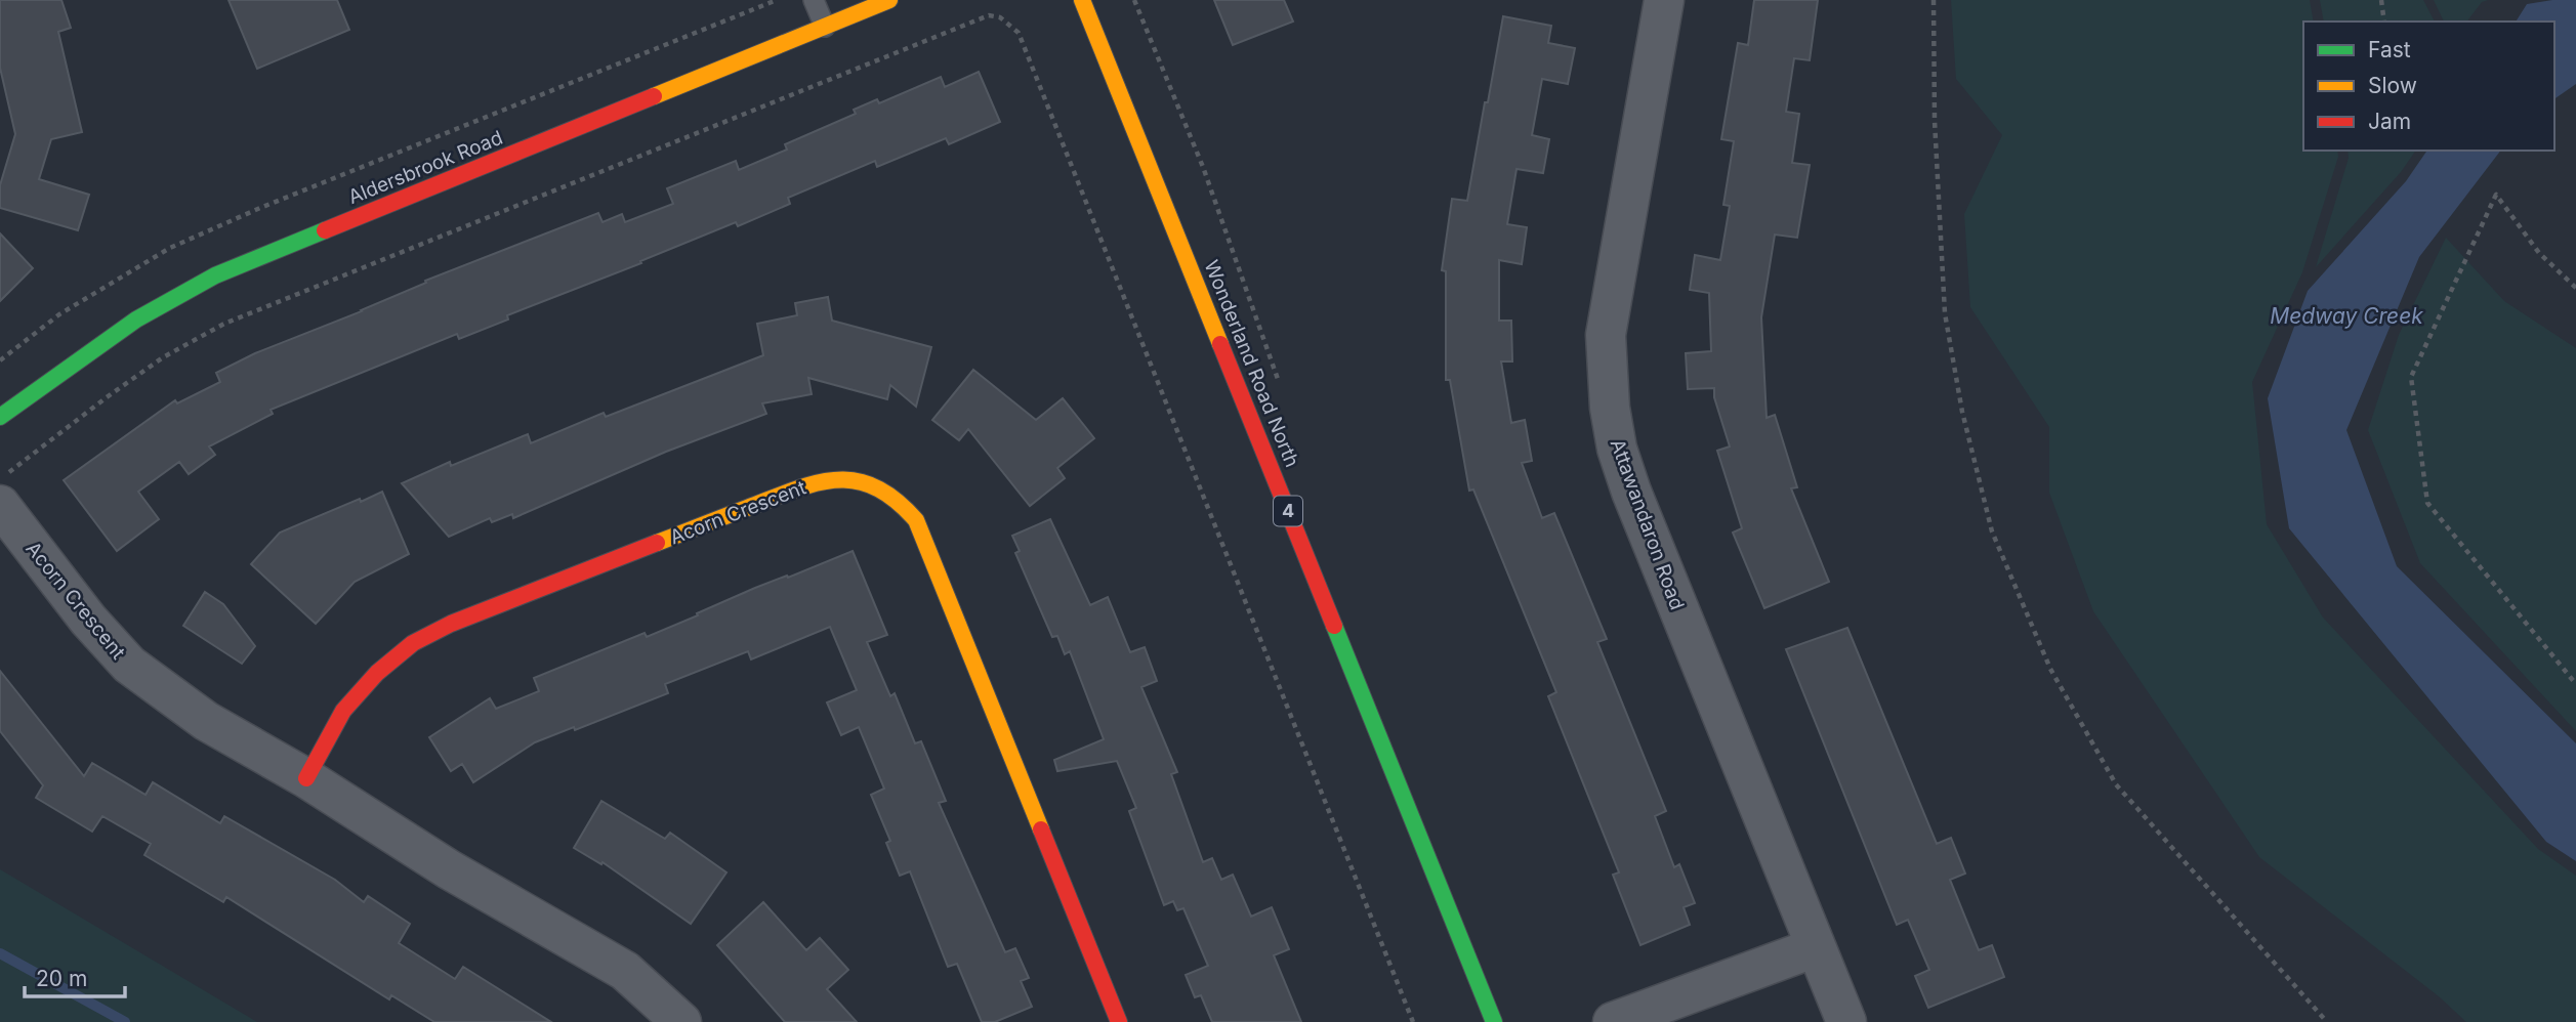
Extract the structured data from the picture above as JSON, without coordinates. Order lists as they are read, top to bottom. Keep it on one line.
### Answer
{"streets":{"street":["Aldersbrook Road","Wonderland Road North","4","Acorn Crescent","Attawandaron Road"]},"water":["Medway Creek"],"legend":["Fast","Slow","Jam"],"scale_bar":"20 m"}
